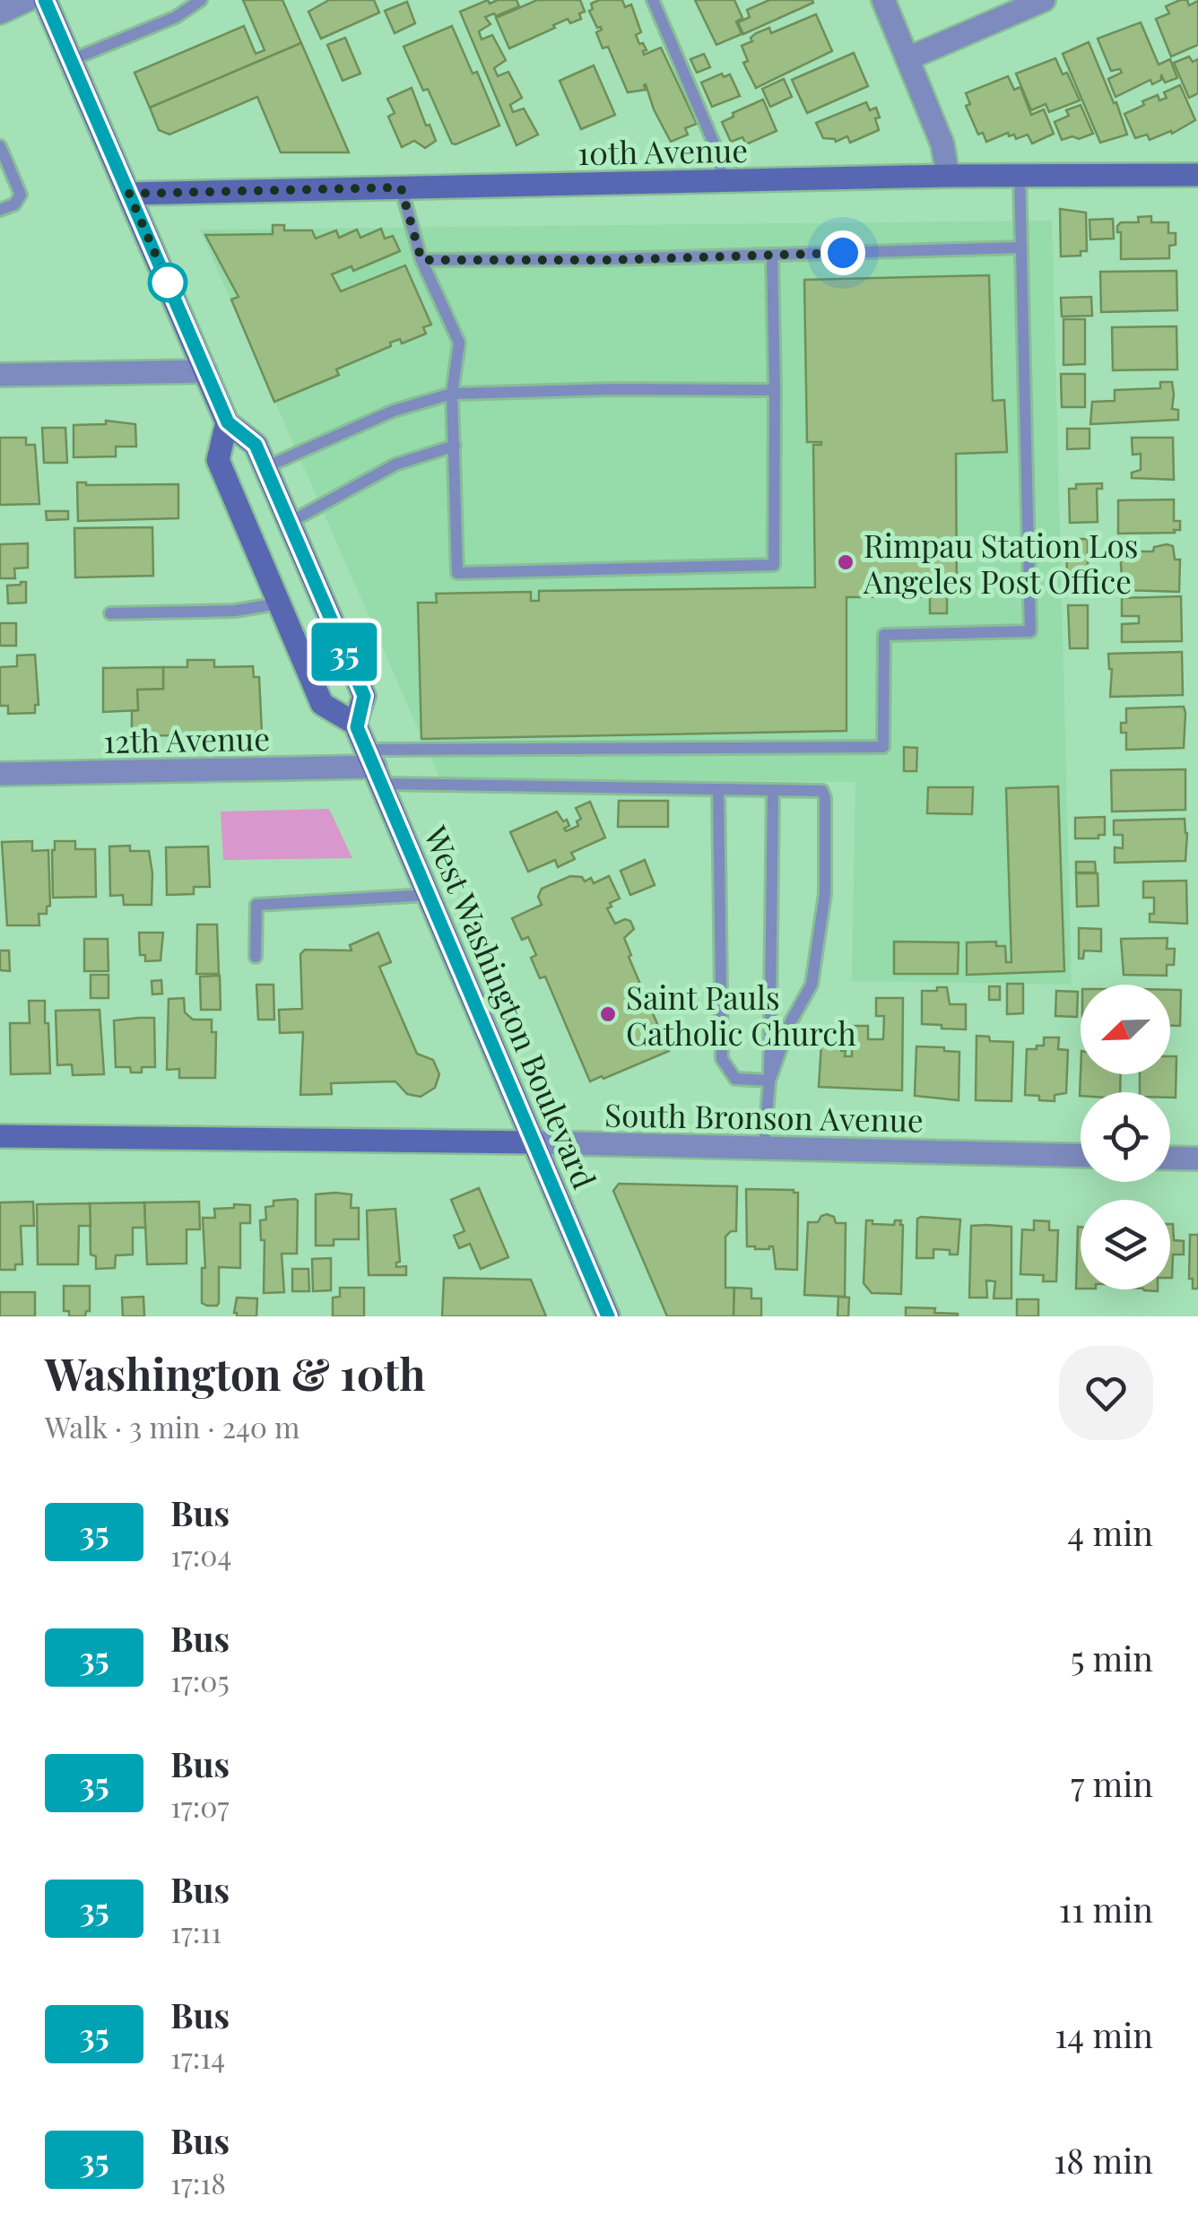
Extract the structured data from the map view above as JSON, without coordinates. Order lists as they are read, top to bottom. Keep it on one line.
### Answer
{"streets":{"main road":["10th Avenue","West Washington Boulevard","South Bronson Avenue"],"street":["12th Avenue"]},"crossings":[["10th Avenue","West Washington Boulevard"],["12th Avenue","West Washington Boulevard"],["West Washington Boulevard","South Bronson Avenue"]],"places":["Rimpau Station Los Angeles Post Office","Saint Pauls Catholic Church"],"lines":["bus line 35"],"north":"bottom left","page":{"on_map":"35","heading":["Washington & 10th","Walk · 3 min · 240 m"],"list":[{"mark":"35","name":"Bus","note":"17:04","value":"4 min"},{"mark":"35","name":"Bus","note":"17:05","value":"5 min"},{"mark":"35","name":"Bus","note":"17:07","value":"7 min"},{"mark":"35","name":"Bus","note":"17:11","value":"11 min"},{"mark":"35","name":"Bus","note":"17:14","value":"14 min"},{"mark":"35","name":"Bus","note":"17:18","value":"18 min"}]}}
